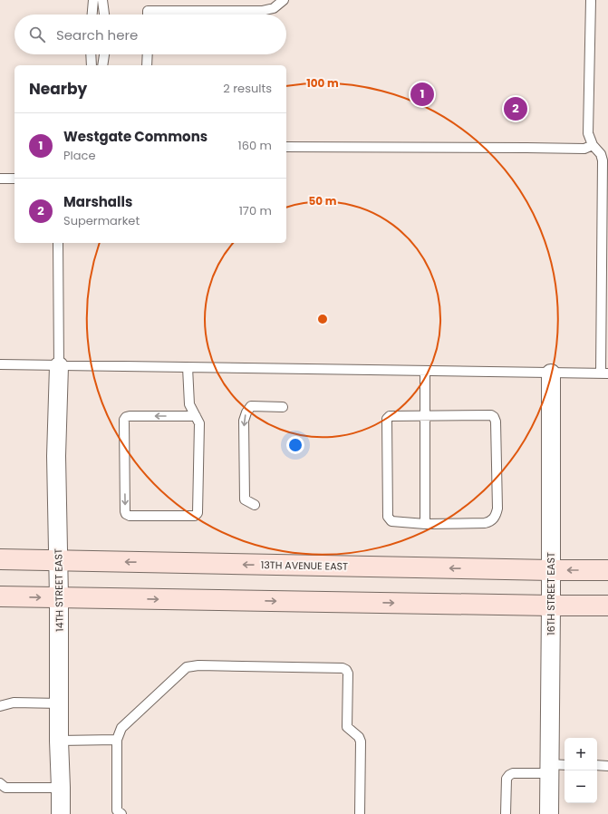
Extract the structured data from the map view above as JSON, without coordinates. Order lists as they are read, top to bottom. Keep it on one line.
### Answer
{"streets":{"main road":["13TH AVENUE EAST"],"street":["14TH STREET EAST","16TH STREET EAST"]},"crossings":[["13TH AVENUE EAST","14TH STREET EAST"],["13TH AVENUE EAST","16TH STREET EAST"]],"page":{"search":"Search here","heading":["Nearby","2 results"],"pins":["1","2"],"list":[{"mark":"1","name":"Westgate Commons","note":"Place","value":"160 m"},{"mark":"2","name":"Marshalls","note":"Supermarket","value":"170 m"}],"map_buttons":["+","−"]},"rings":["100 m","50 m"]}
